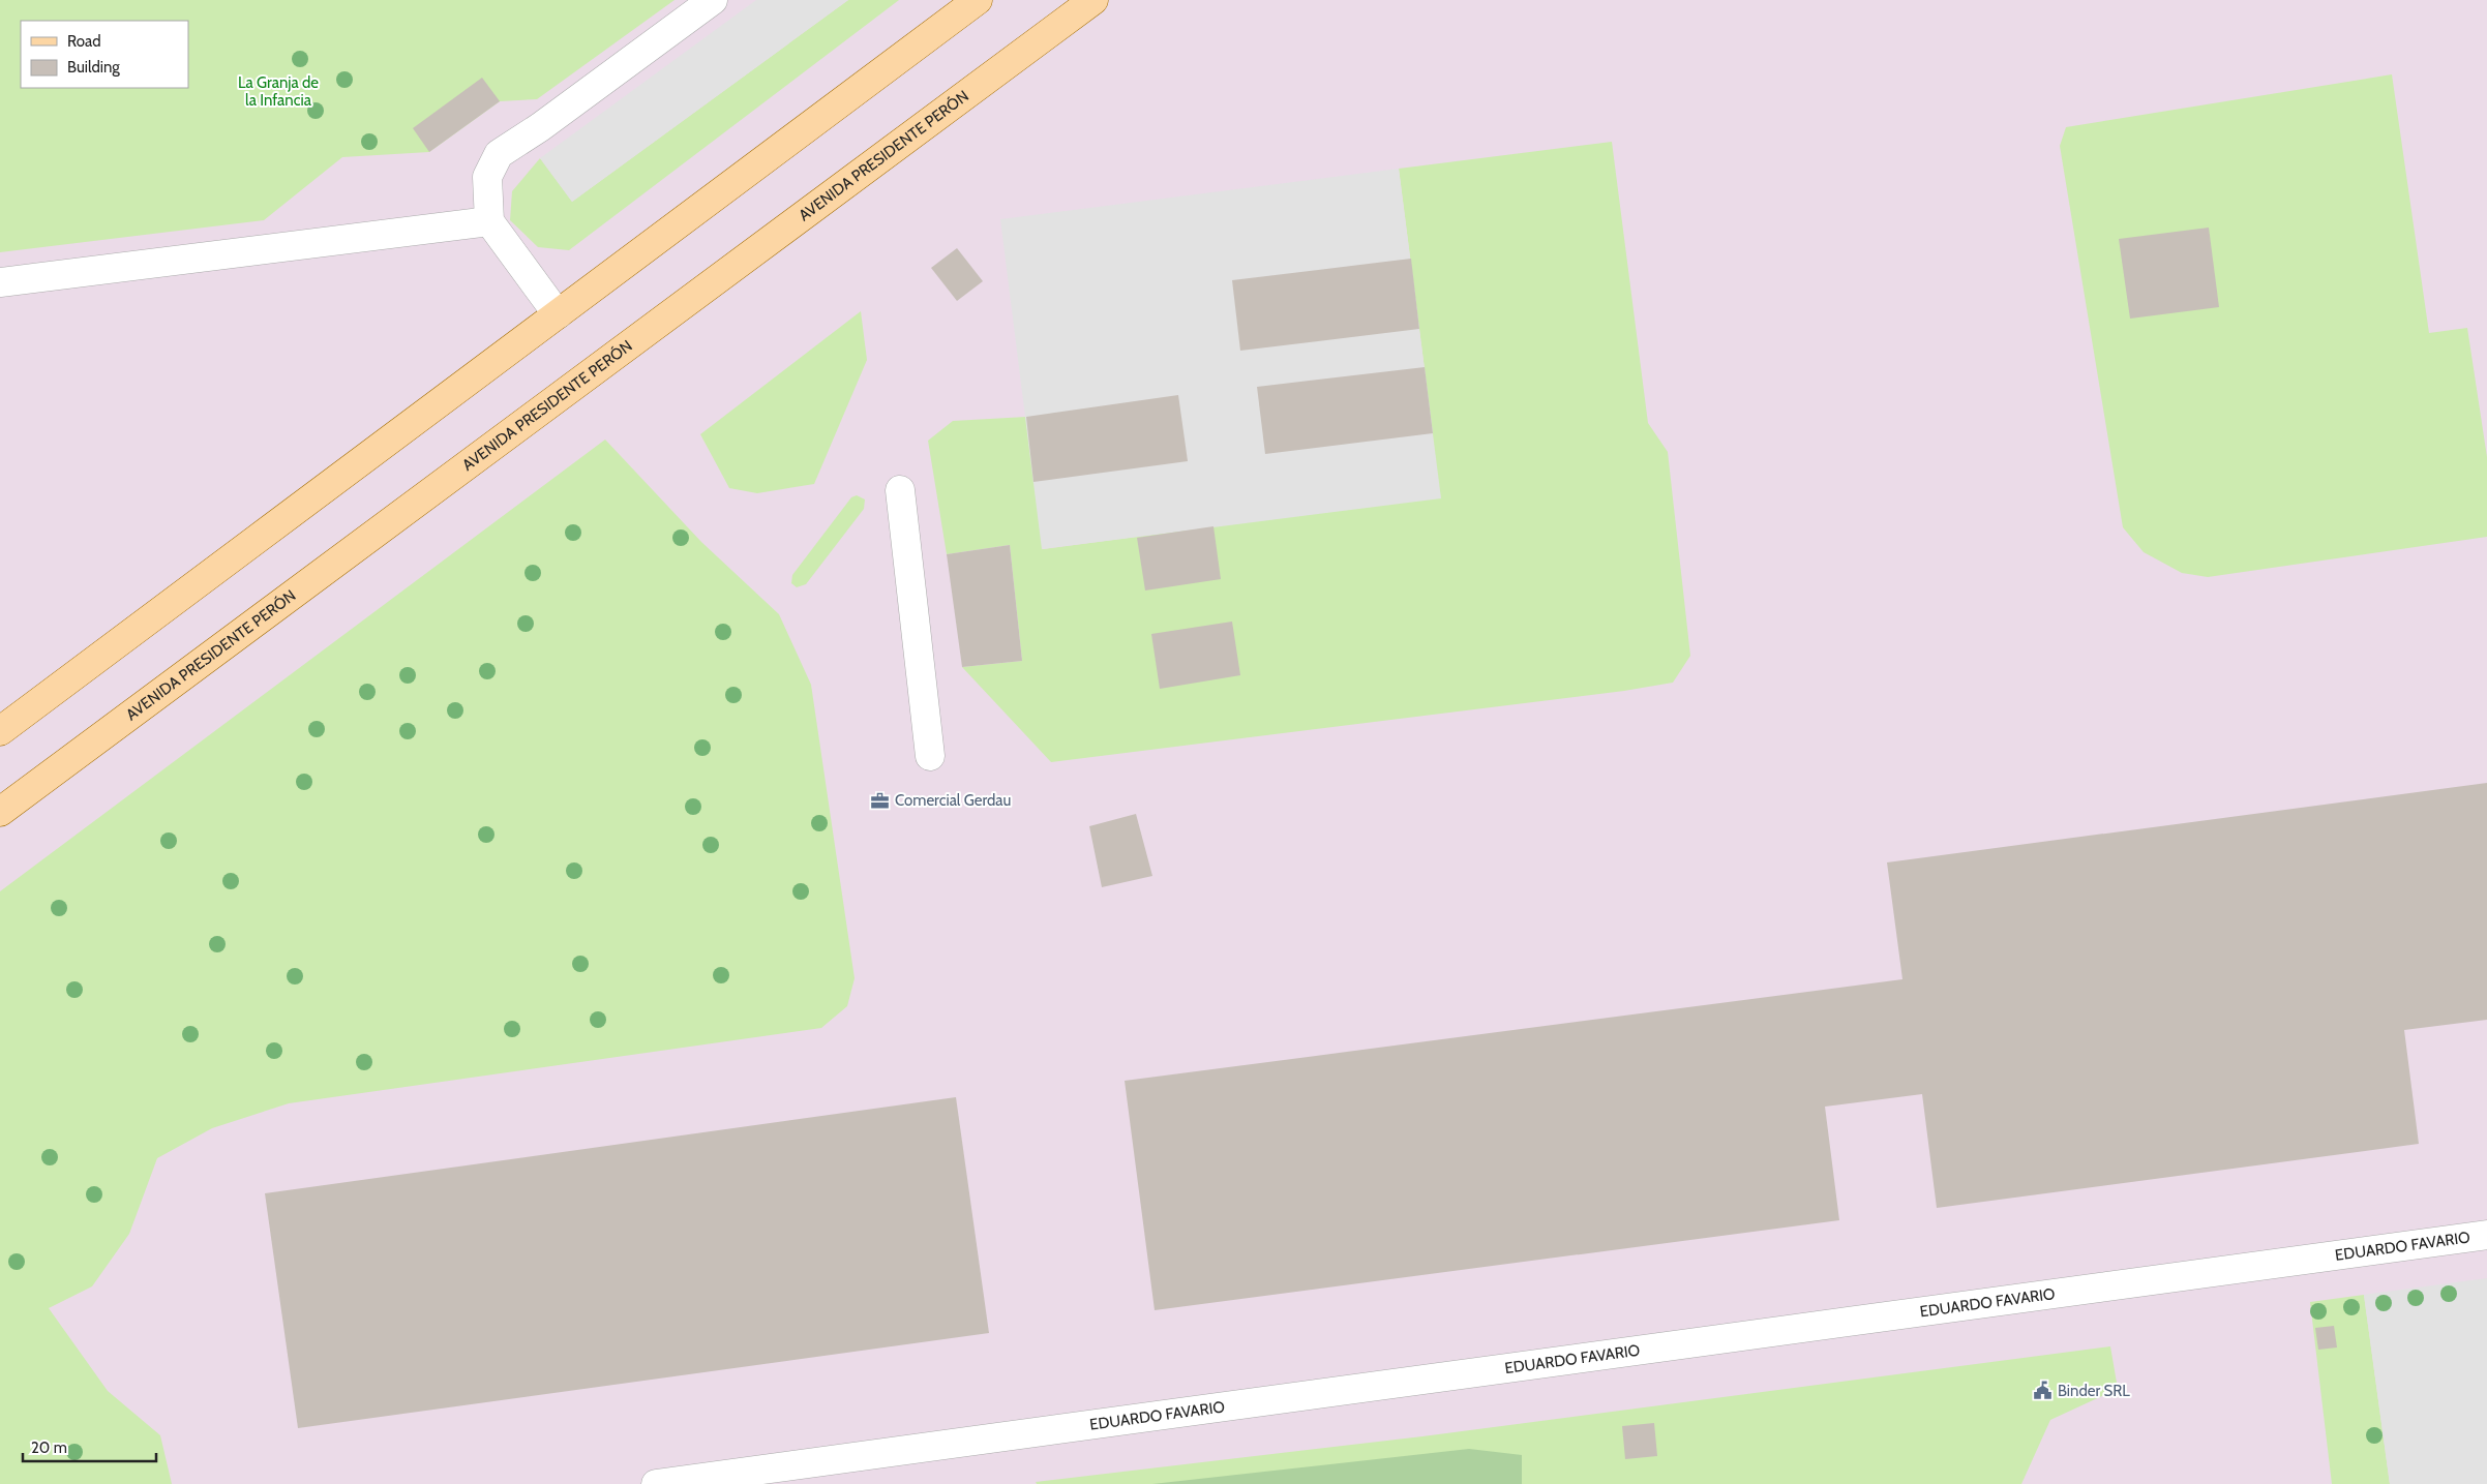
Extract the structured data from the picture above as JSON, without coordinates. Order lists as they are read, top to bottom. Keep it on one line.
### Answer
{"streets":{"main road":["AVENIDA PRESIDENTE PERÓN"],"lane":["EDUARDO FAVARIO"]},"parks":["La Granja de la Infancia"],"places":{"office":["Comercial Gerdau"],"public building":["Binder SRL"]},"legend":["Road","Building"],"scale_bar":"20 m"}
